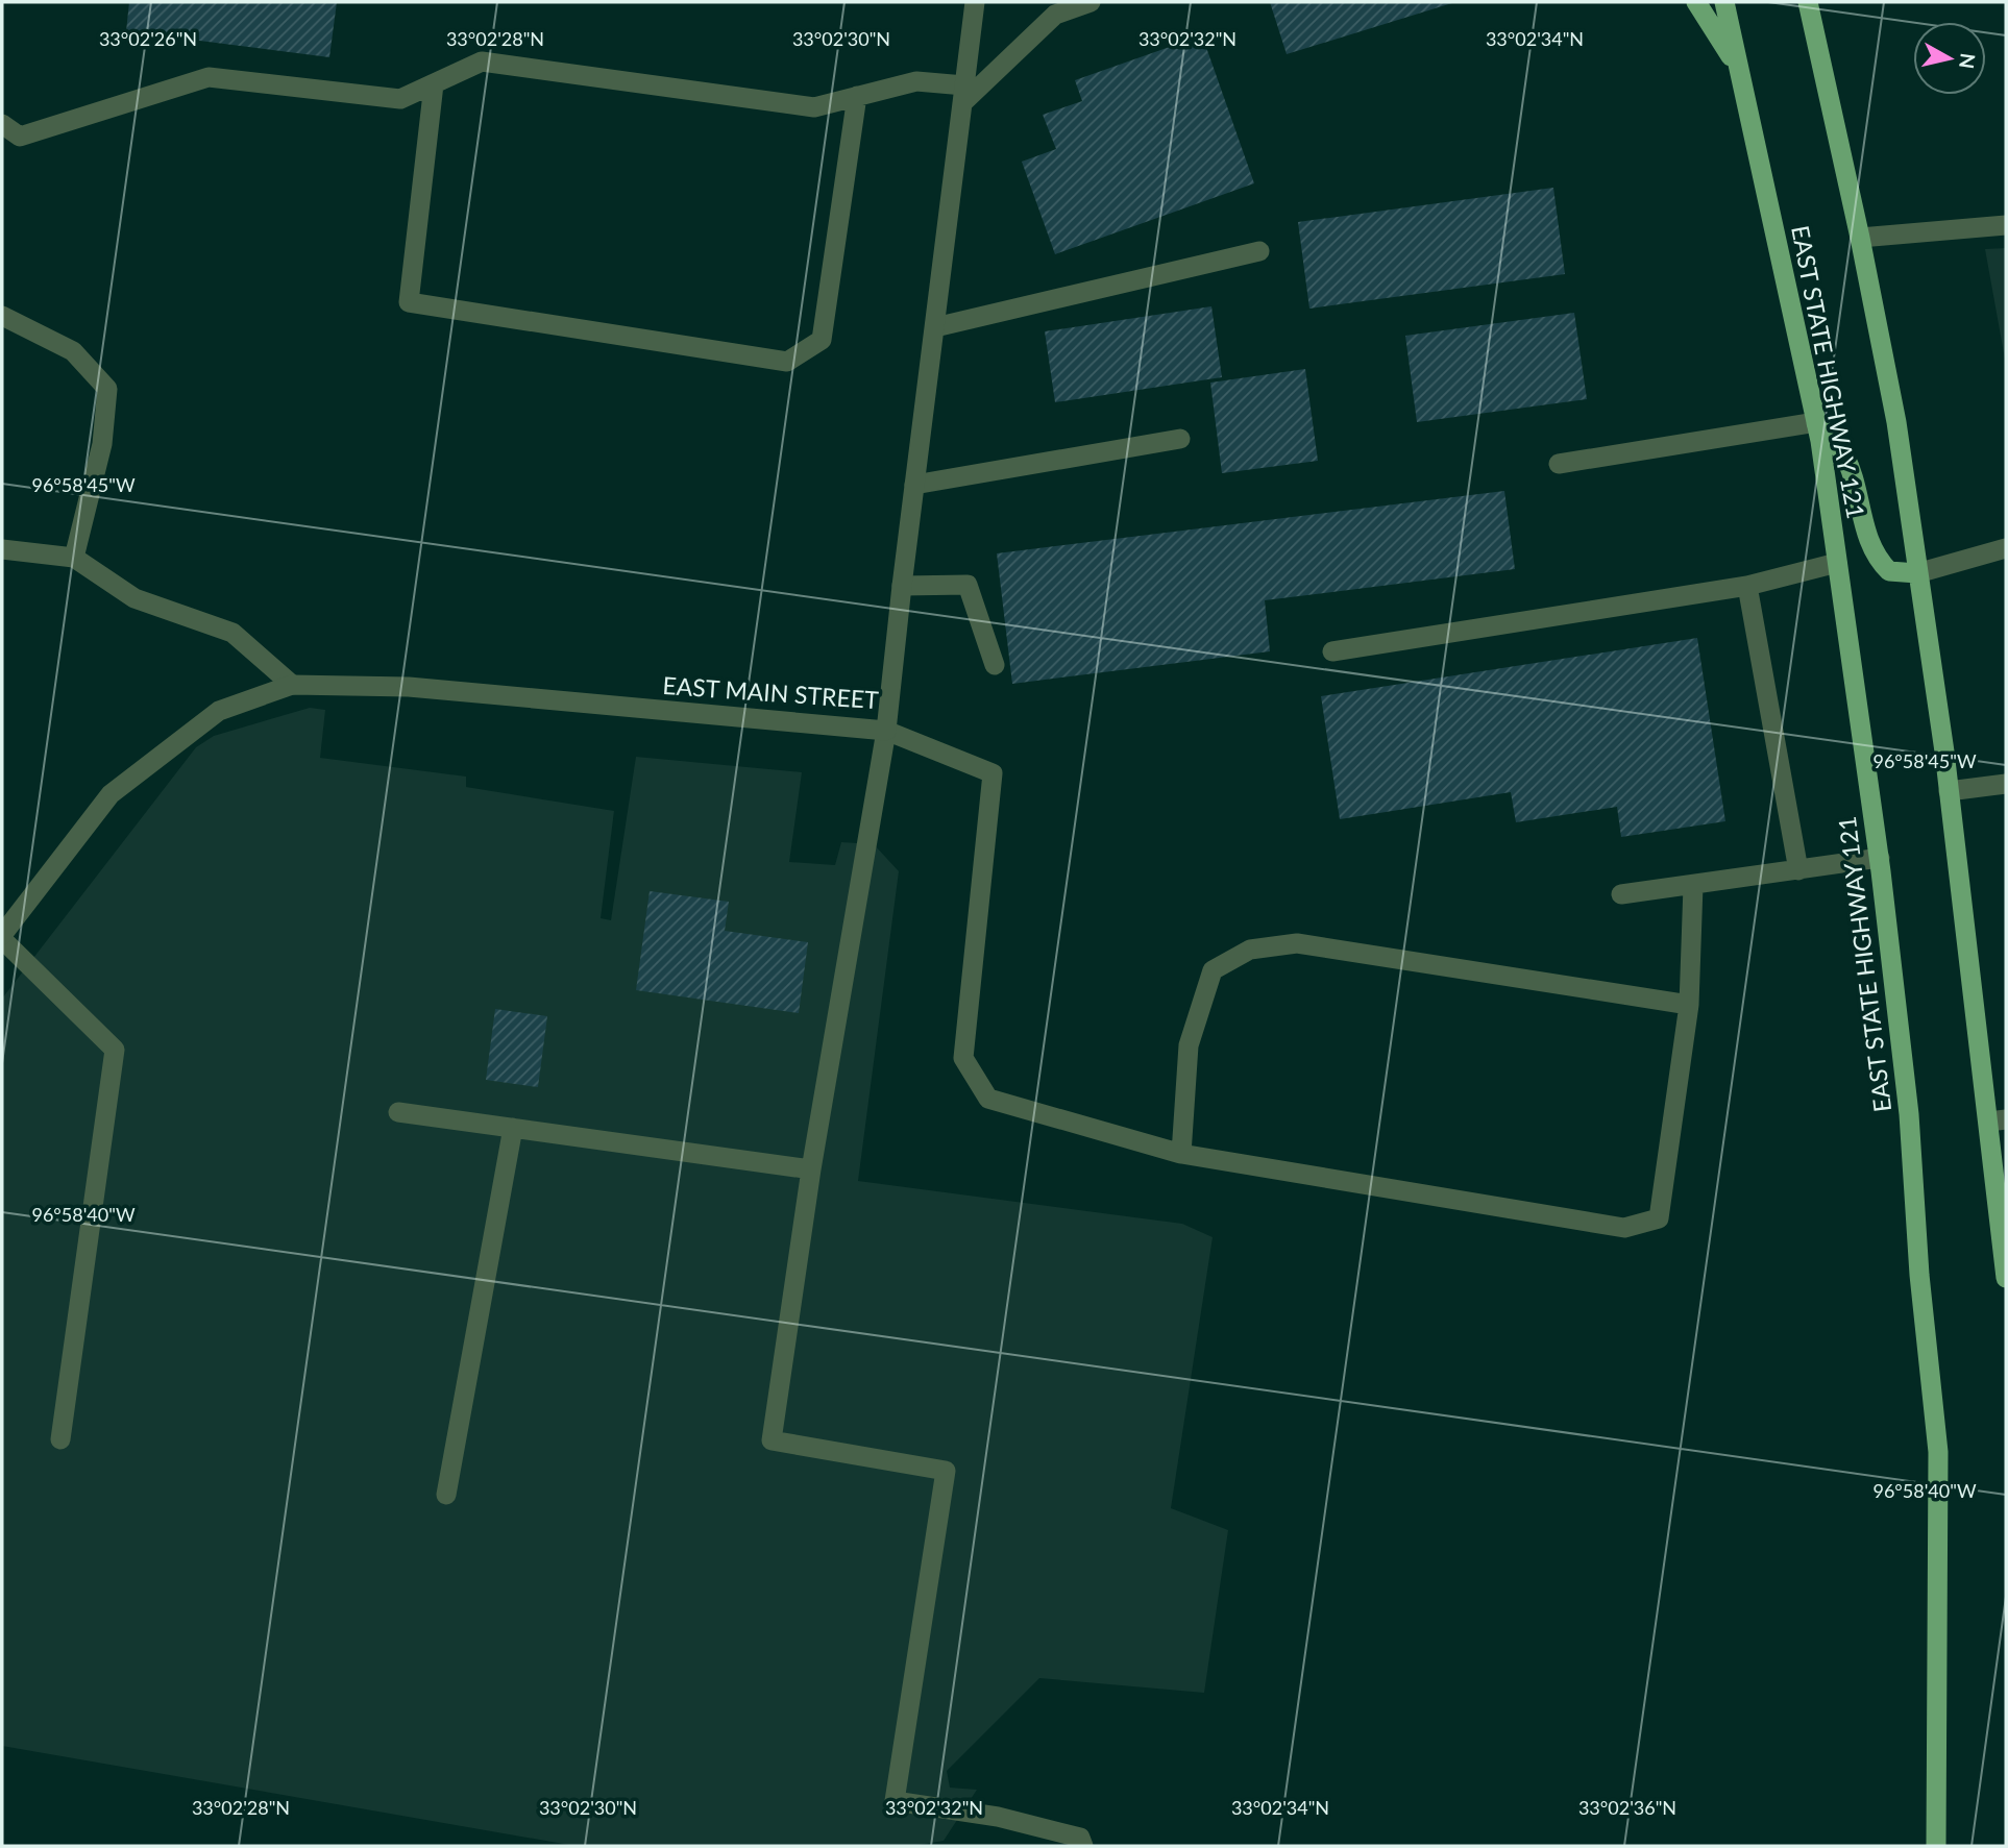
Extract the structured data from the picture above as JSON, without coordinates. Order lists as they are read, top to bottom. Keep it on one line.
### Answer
{"streets":{"main road":["EAST STATE HIGHWAY 121"],"street":["EAST MAIN STREET"]},"north":"right","coordinates":["33°02'26\"N","33°02'28\"N","33°02'30\"N","33°02'32\"N","33°02'34\"N","96°58'45\"W","96°58'40\"W","33°02'36\"N"]}
